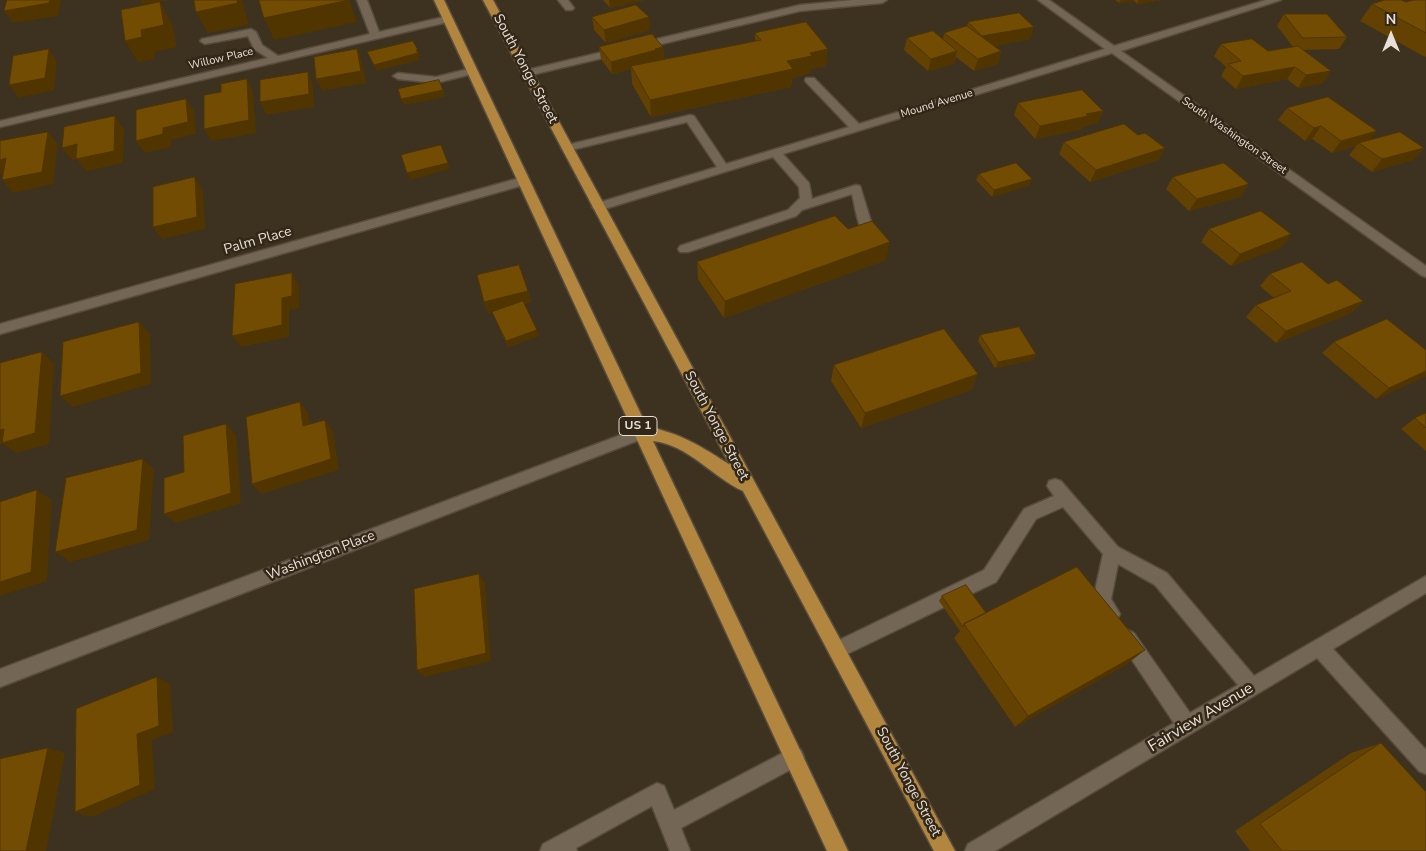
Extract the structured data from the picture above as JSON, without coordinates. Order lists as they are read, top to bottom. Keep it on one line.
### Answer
{"streets":{"main road":["South Yonge Street","US 1"],"street":["Willow Place","Mound Avenue","South Washington Street","Palm Place","Washington Place","Fairview Avenue"]},"crossings":[["Willow Place","US 1"],["South Yonge Street","Mound Avenue"],["Mound Avenue","South Washington Street"],["Palm Place","US 1"],["US 1","Washington Place"]],"north":"top"}
